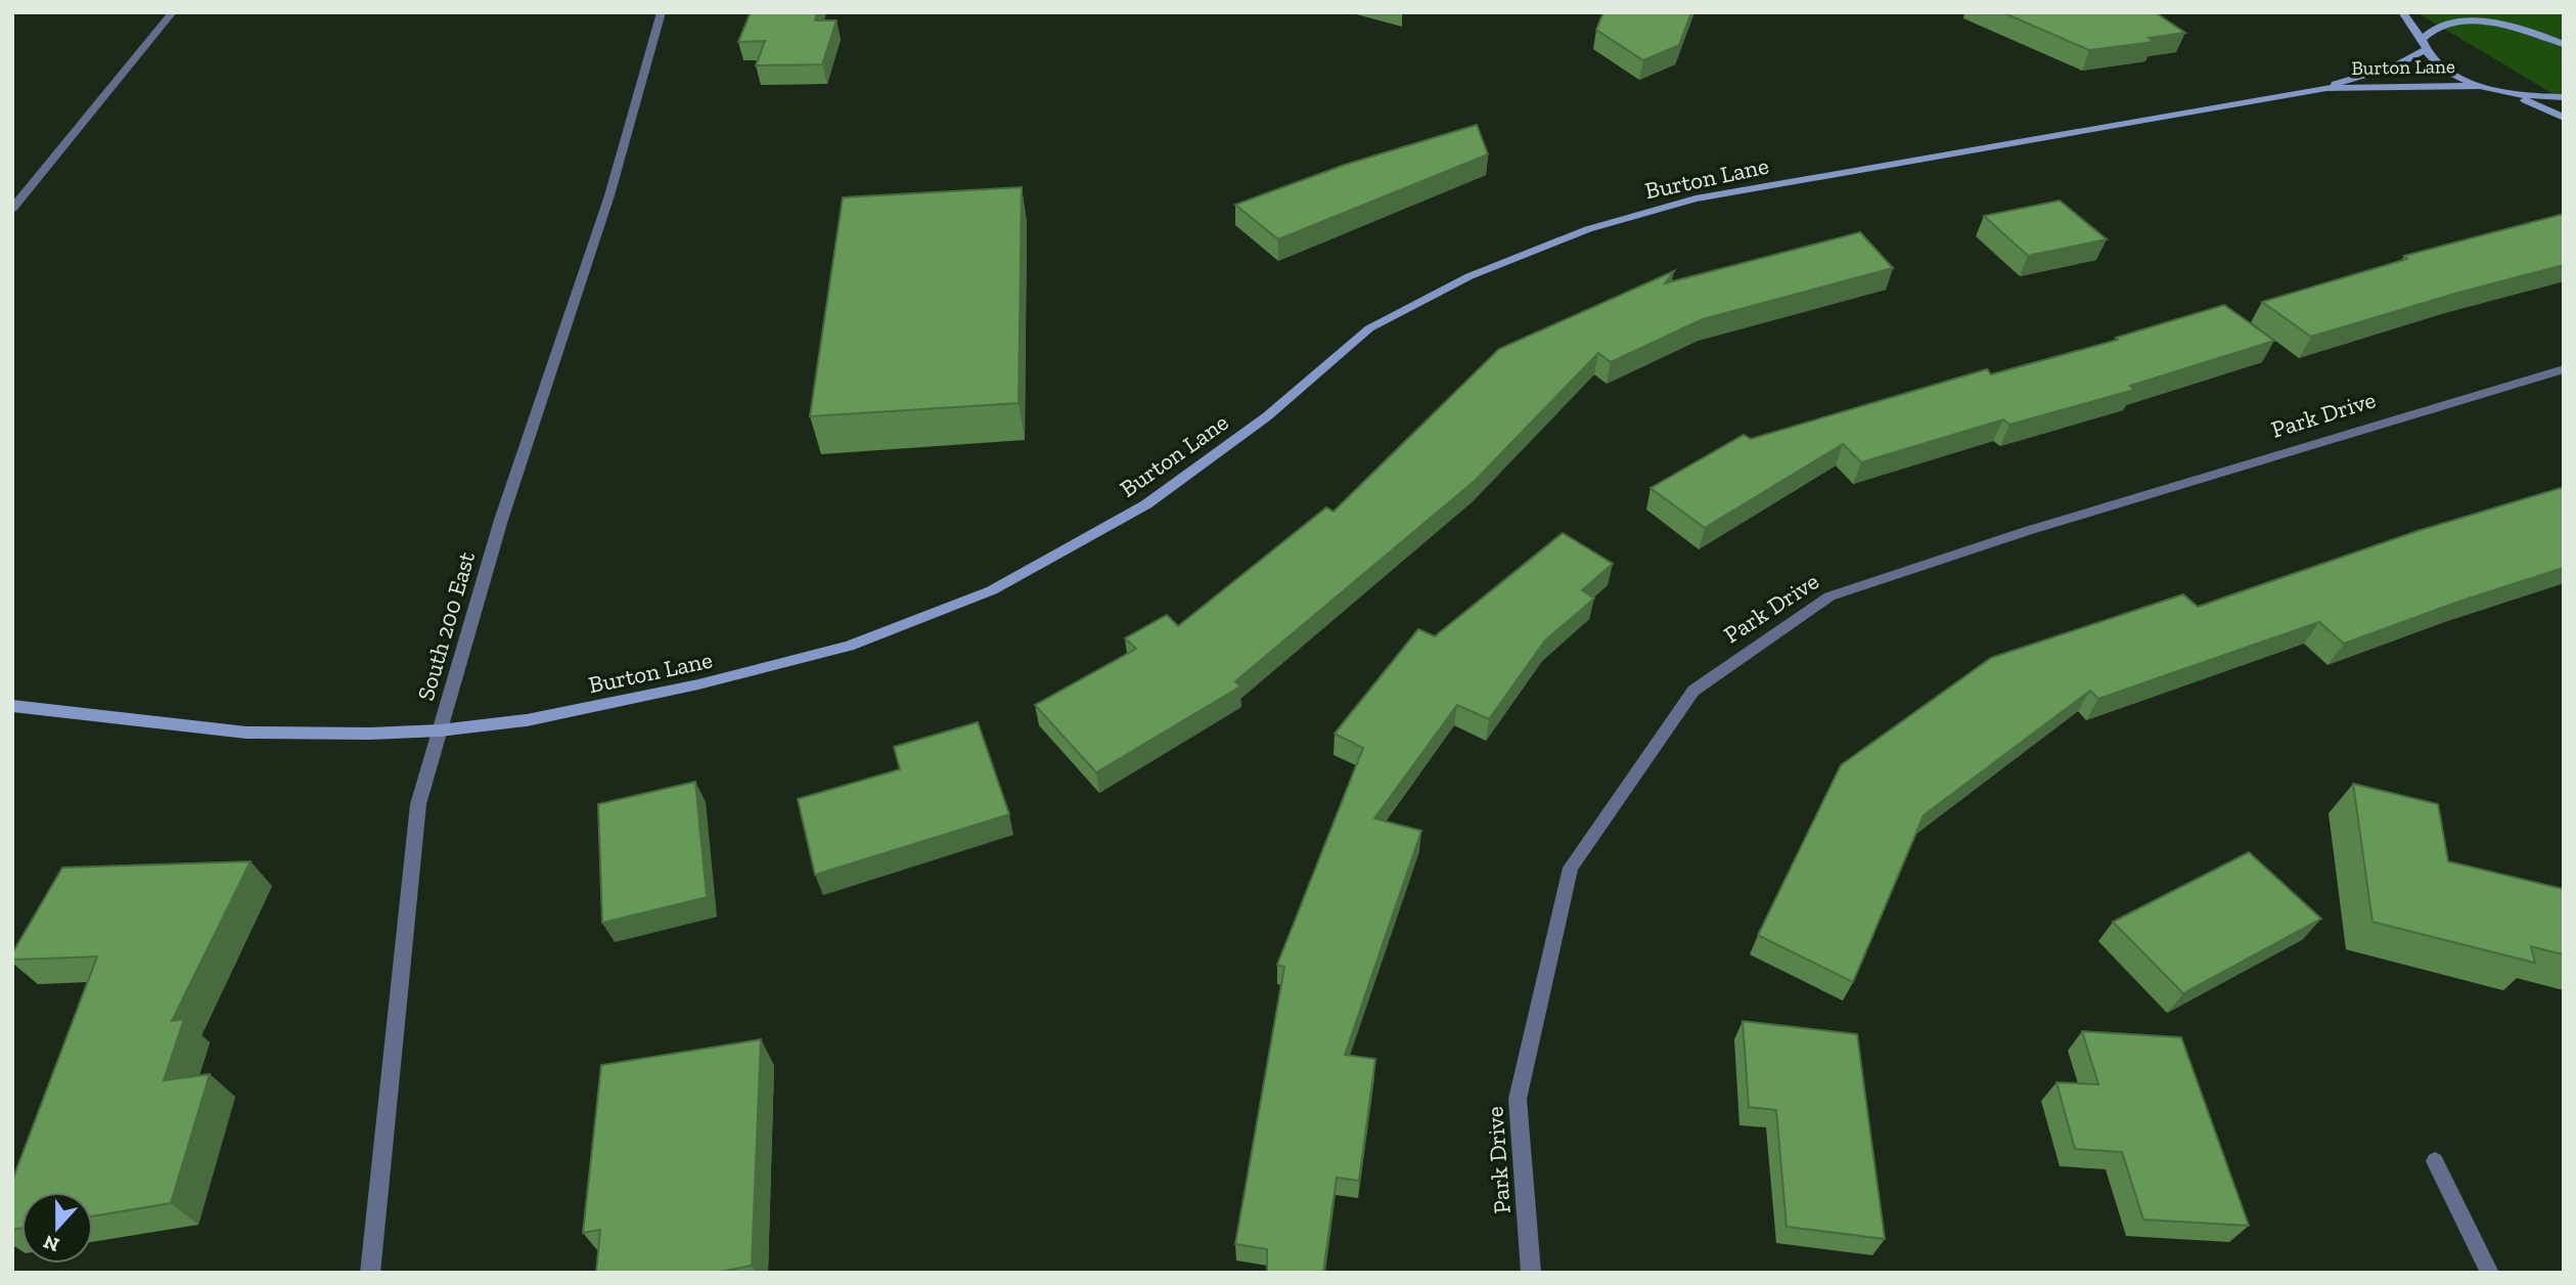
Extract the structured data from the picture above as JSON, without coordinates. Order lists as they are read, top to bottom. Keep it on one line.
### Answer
{"streets":{"street":["Burton Lane","Park Drive","South 200 East"]},"crossings":[["Burton Lane","South 200 East"]],"north":"bottom"}
